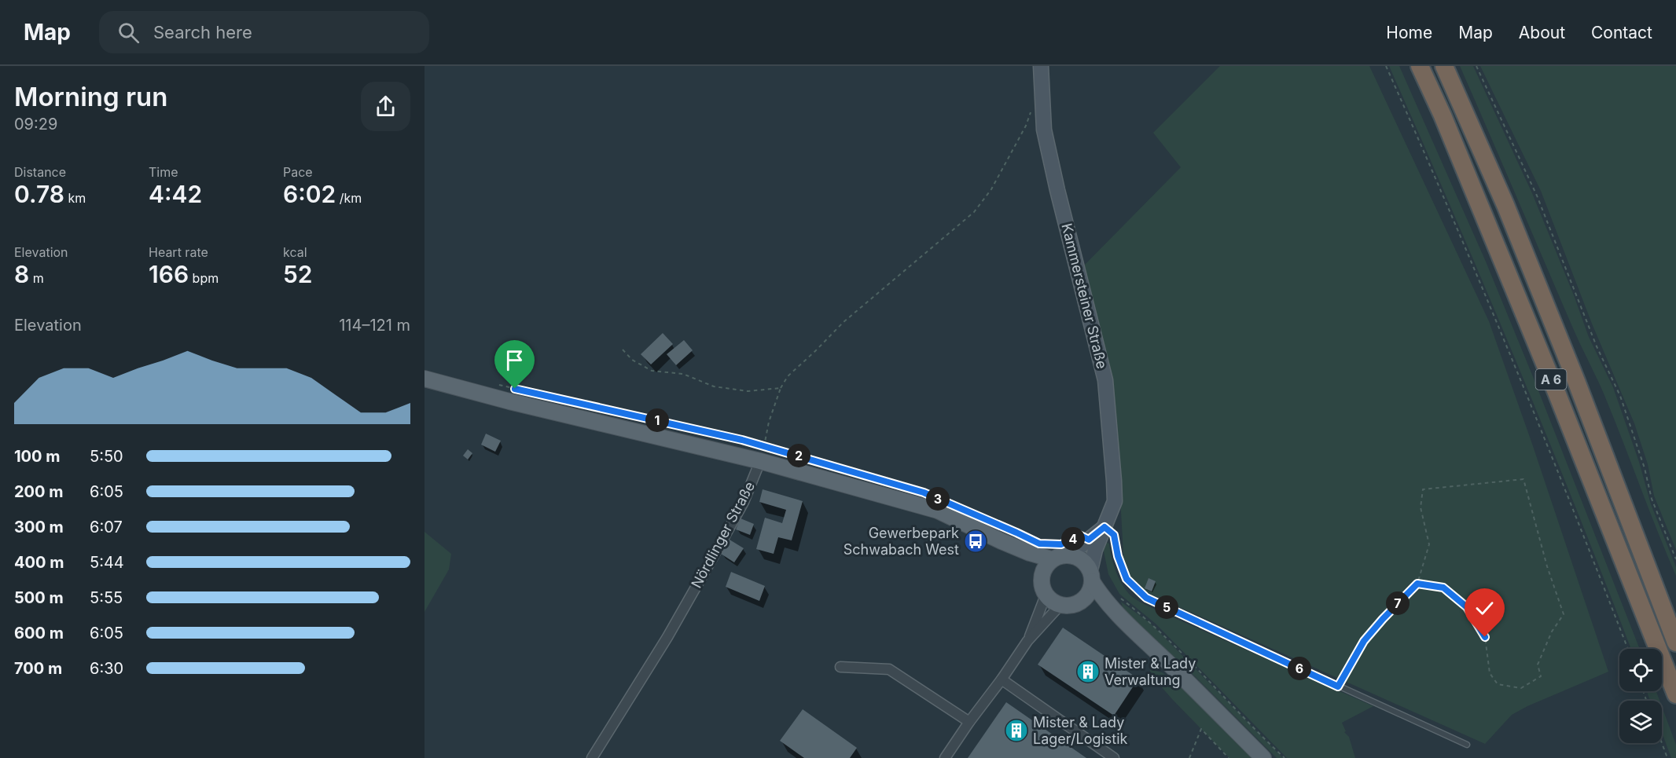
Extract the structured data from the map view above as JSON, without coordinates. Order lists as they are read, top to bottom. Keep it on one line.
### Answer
{"streets":{"highway":["A 6"],"main road":["Nördlinger Straße"],"street":["Kammersteiner Straße"]},"places":{"bus stop":["Gewerbepark Schwabach West"],"building":["Mister & Lady Verwaltung","Mister & Lady Lager/Logistik"]},"page":{"header":"Map","search":"Search here","nav":["Home","Map","About","Contact"],"heading":["Morning run","09:29"],"stats":[["Distance","0.78 km"],["Time","4:42"],["Pace","6:02 /km"],["Elevation","8 m"],["Heart rate","166 bpm"],["kcal","52"]],"chart":["Elevation","114–121 m"],"pins":["1","2","3","4","7","5","6"],"list":[{"name":"100 m","note":"5:50"},{"name":"200 m","note":"6:05"},{"name":"300 m","note":"6:07"},{"name":"400 m","note":"5:44"},{"name":"500 m","note":"5:55"},{"name":"600 m","note":"6:05"},{"name":"700 m","note":"6:30"}]}}
